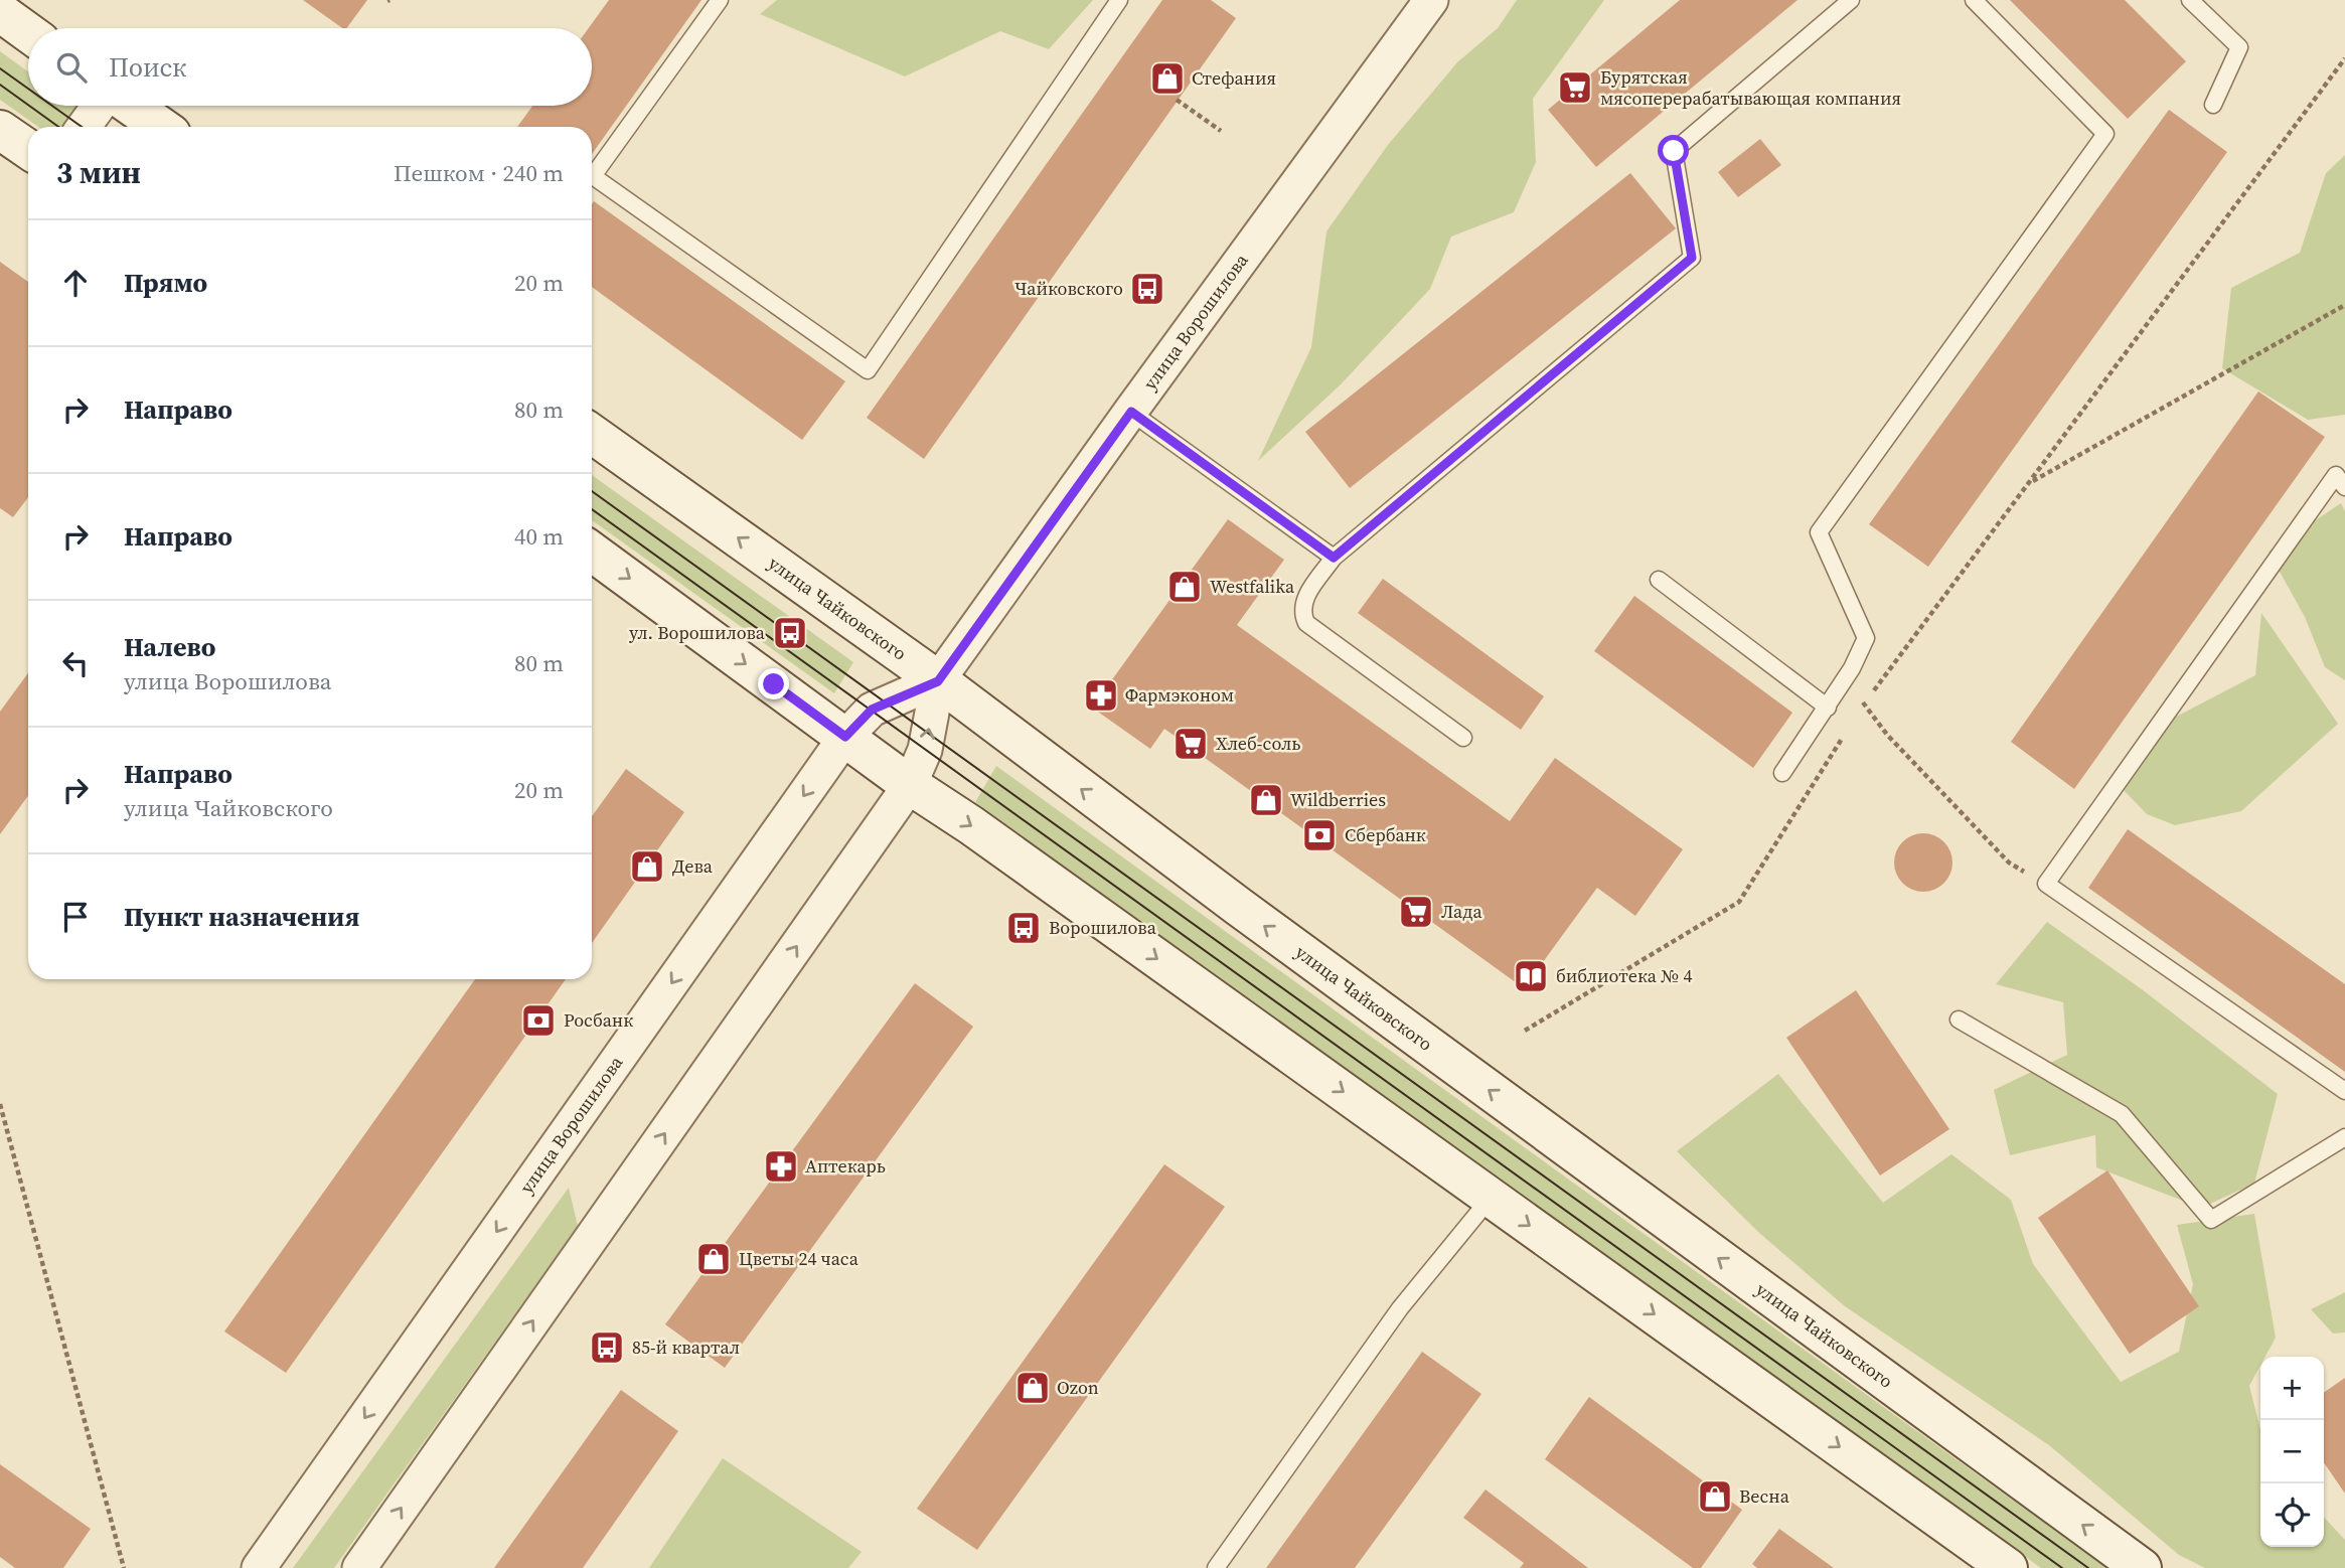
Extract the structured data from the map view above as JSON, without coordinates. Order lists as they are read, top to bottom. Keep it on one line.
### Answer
{"streets":{"main road":["улица Чайковского"],"street":["улица Ворошилова"]},"crossings":[["улица Ворошилова","улица Чайковского"]],"places":{"shop":["Стефания","Westfalika","Wildberries","Дева","Цветы 24 часа","Ozon","Весна"],"supermarket":["Бурятская мясоперерабатывающая компания","Хлеб-соль","Лада"],"bus stop":["Чайковского","ул. Ворошилова","Ворошилова","85-й квартал"],"pharmacy":["Фармэконом","Аптекарь"],"bank":["Сбербанк","Росбанк"],"library":["библиотека № 4"]},"page":{"search":"Поиск","heading":["3 мин","Пешком · 240 m"],"list":[["Прямо","20 m"],["Направо","80 m"],["Направо","40 m"],["Налево","улица Ворошилова","80 m"],["Направо","улица Чайковского","20 m"],"Пункт назначения"],"map_buttons":["+","−"]}}
